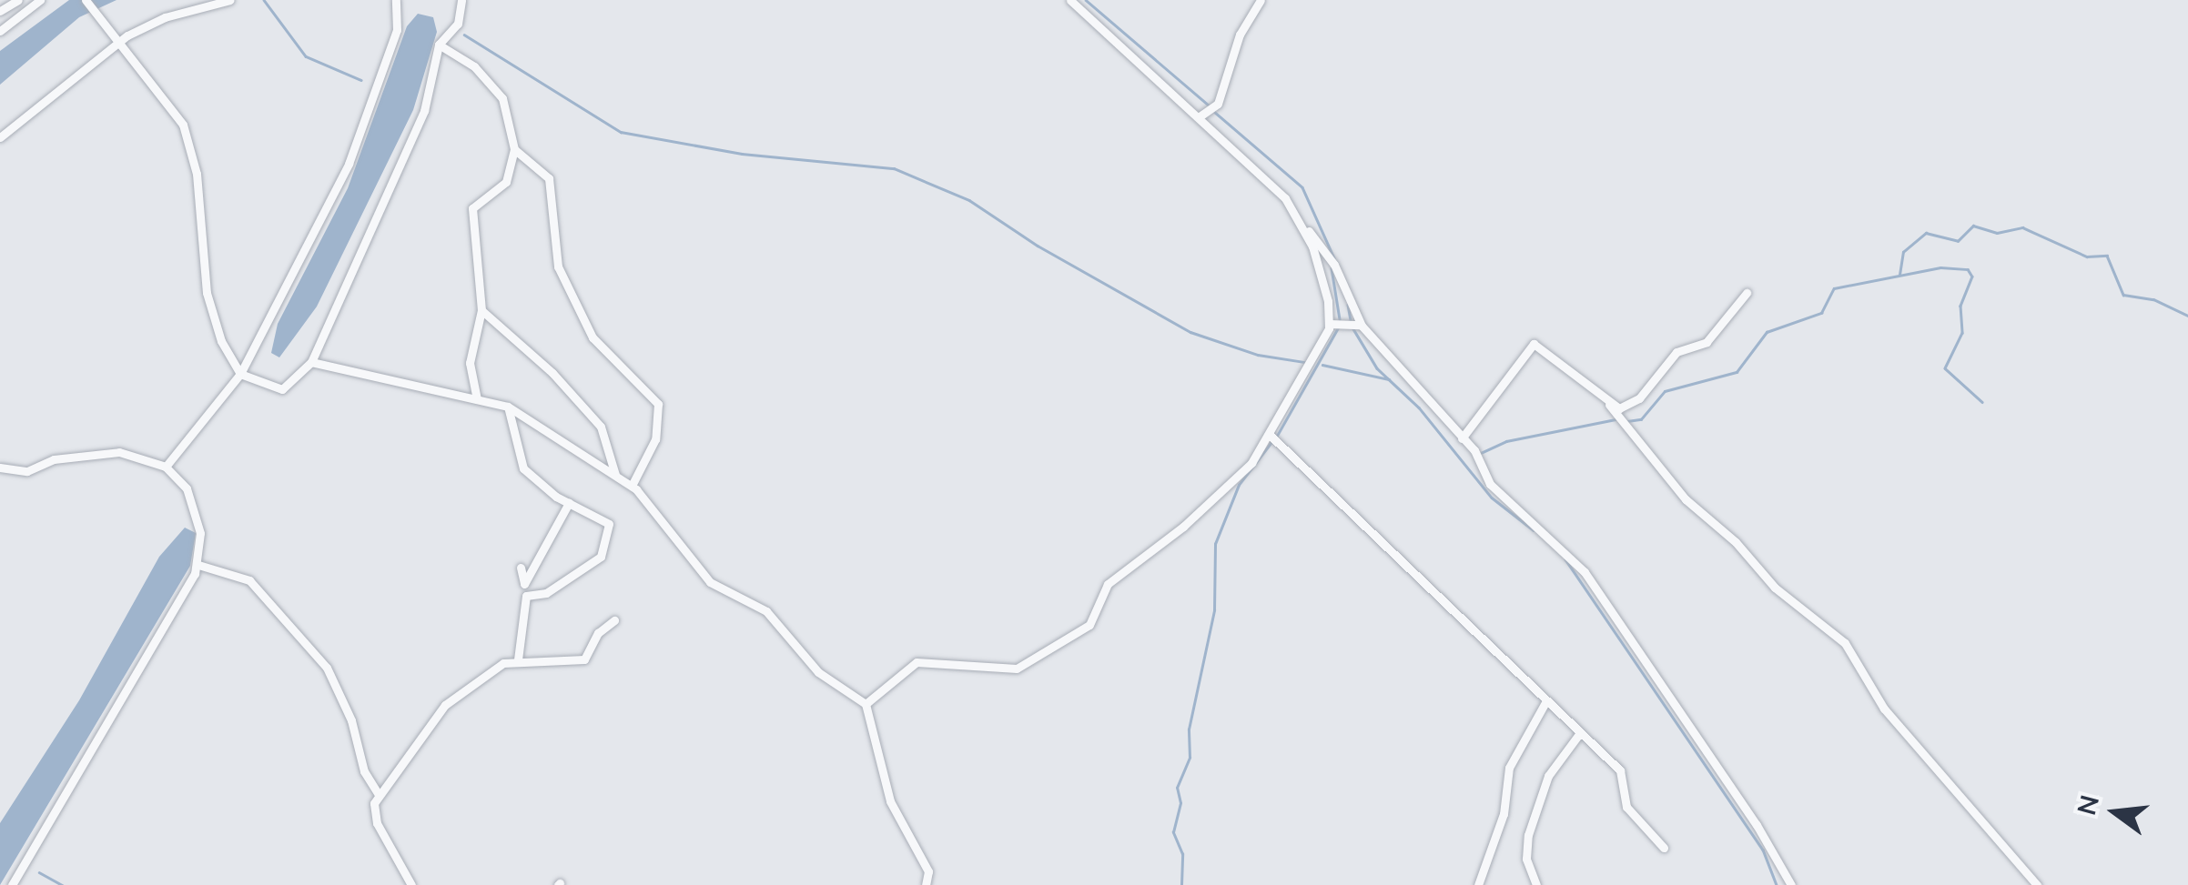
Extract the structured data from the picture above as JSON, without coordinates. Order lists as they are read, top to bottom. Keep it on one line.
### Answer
{"north":"left"}
